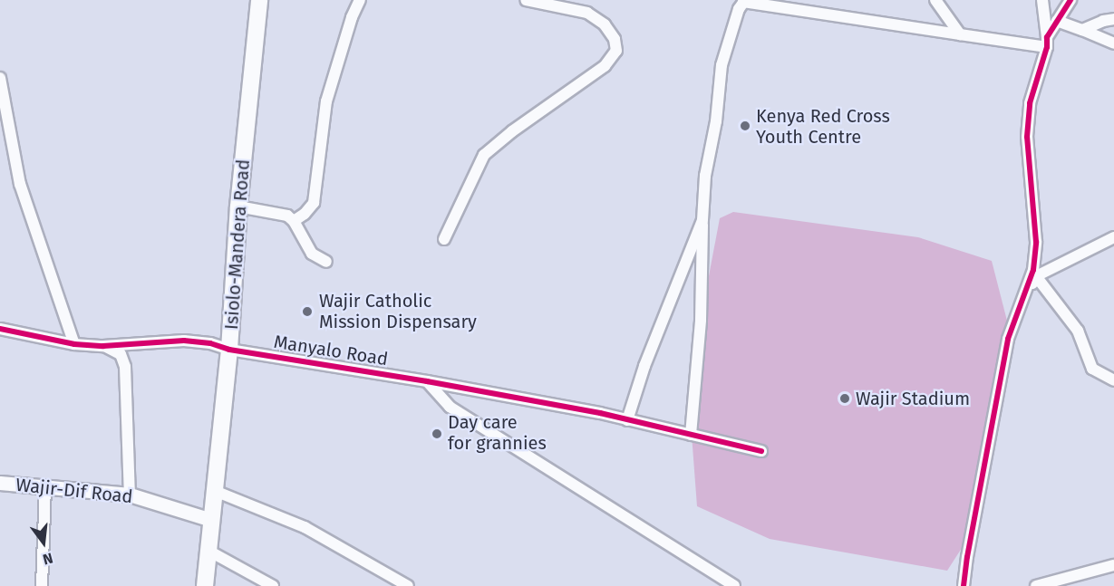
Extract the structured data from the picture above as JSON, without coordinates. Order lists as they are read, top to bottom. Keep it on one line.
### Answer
{"streets":{"highway":["Isiolo-Mandera Road"],"main road":["Wajir-Dif Road"],"street":["Manyalo Road"]},"crossings":[["Isiolo-Mandera Road","Manyalo Road"],["Isiolo-Mandera Road","Wajir-Dif Road"]],"places":["Kenya Red Cross Youth Centre","Wajir Catholic Mission Dispensary","Wajir Stadium","Day care for grannies"],"north":"bottom"}
